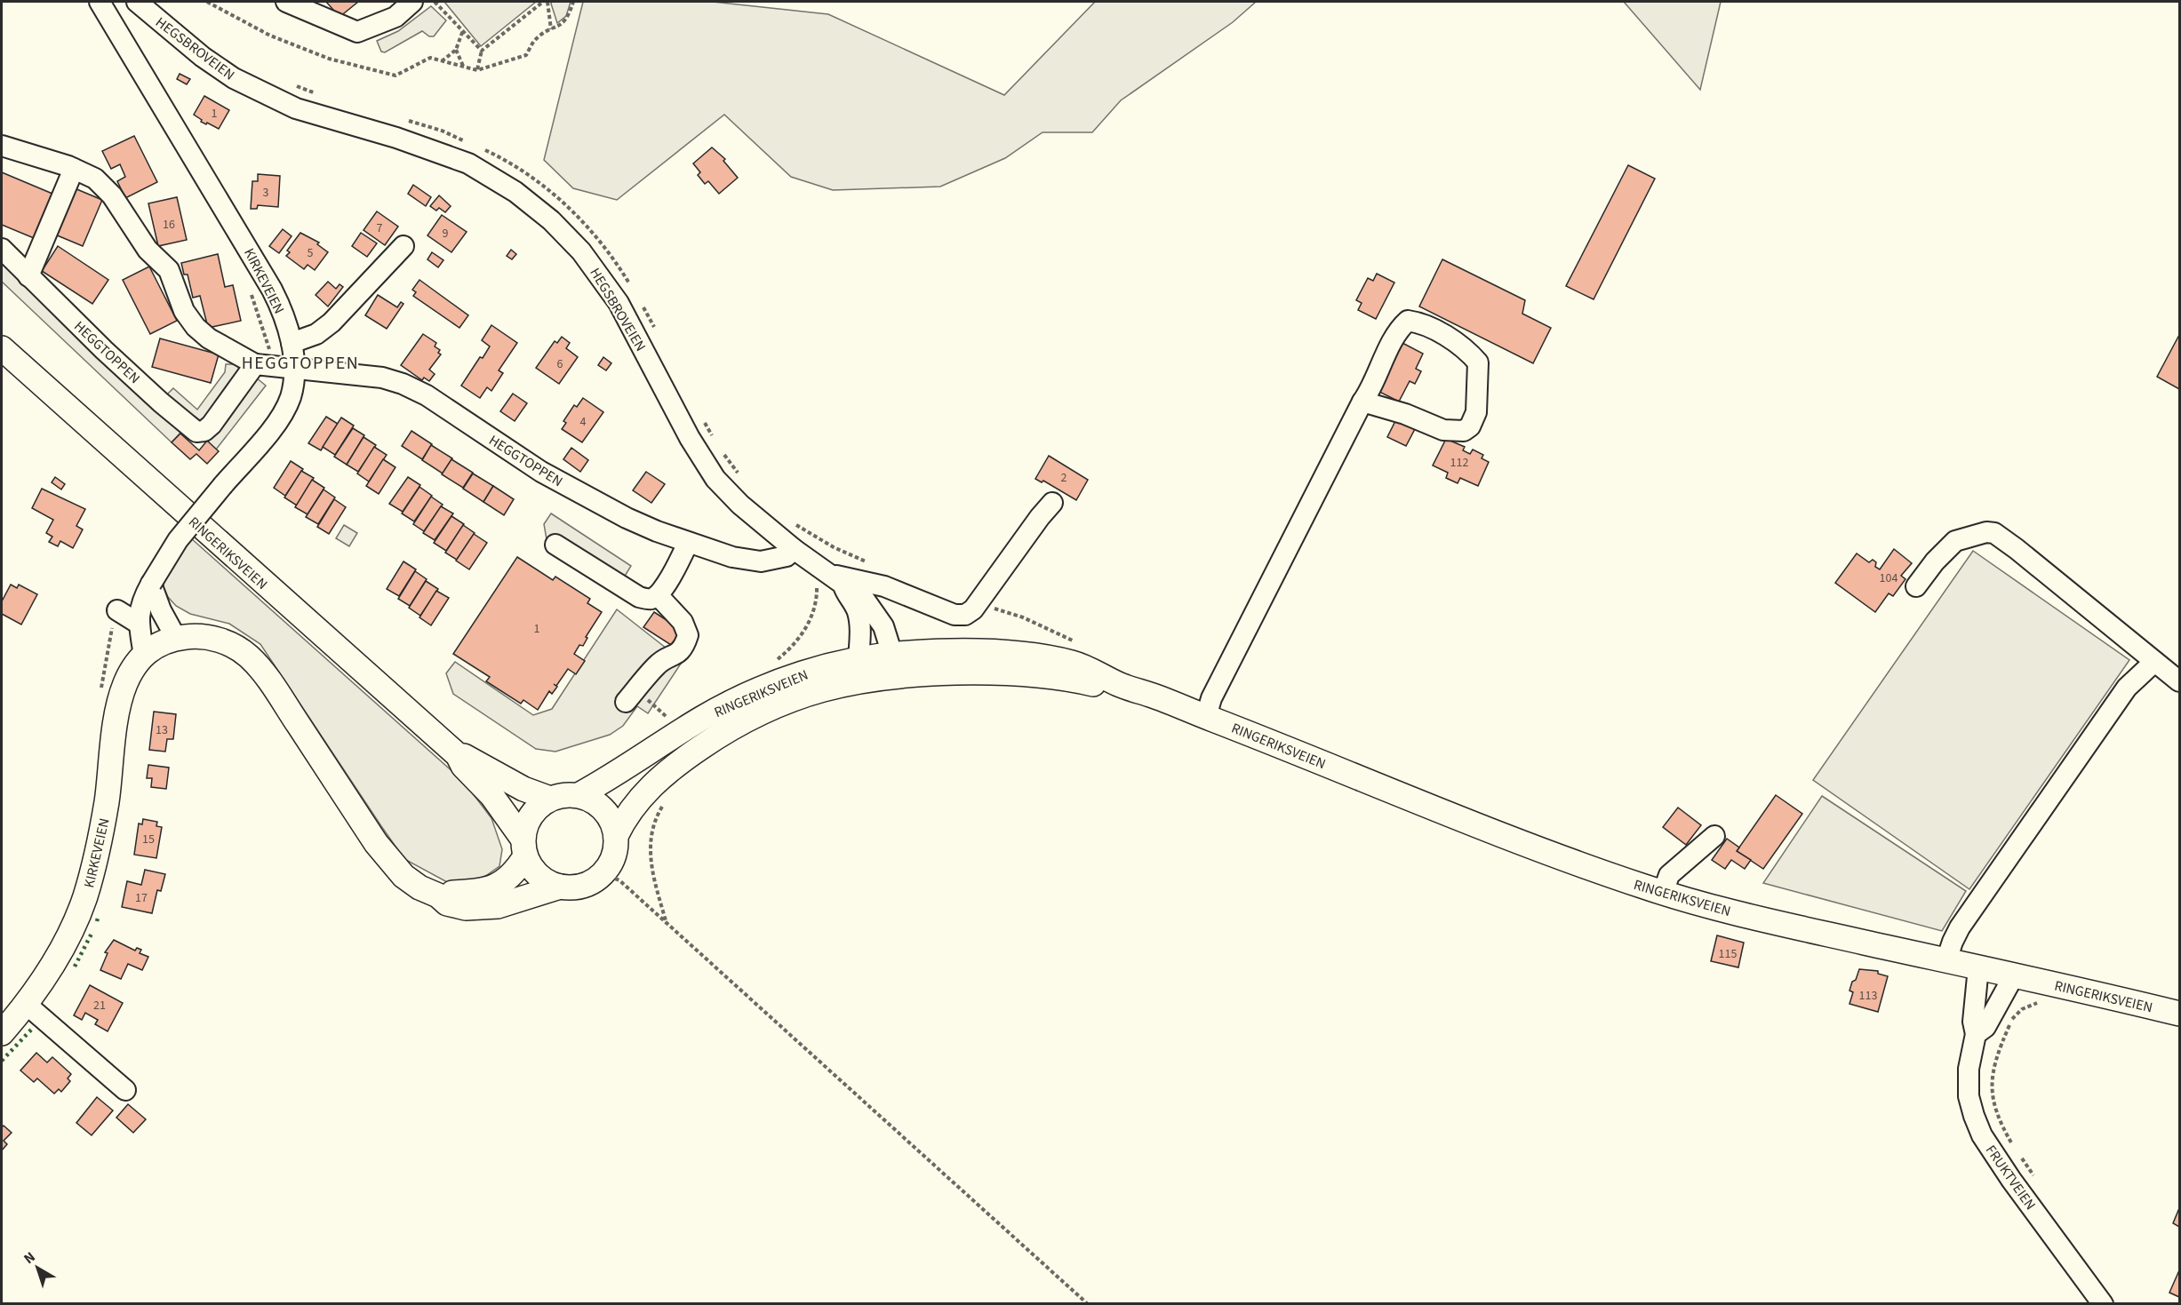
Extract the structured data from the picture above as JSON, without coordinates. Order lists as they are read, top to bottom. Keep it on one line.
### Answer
{"streets":{"main road":["KIRKEVEIEN","RINGERIKSVEIEN"],"street":["HEGSBROVEIEN","HEGGTOPPEN","FRUKTVEIEN"]},"crossings":[["HEGSBROVEIEN","HEGGTOPPEN"],["HEGSBROVEIEN","RINGERIKSVEIEN"],["KIRKEVEIEN","HEGGTOPPEN"],["KIRKEVEIEN","RINGERIKSVEIEN"],["RINGERIKSVEIEN","FRUKTVEIEN"]],"districts":["HEGGTOPPEN"],"house_numbers":["1","3","16","7","9","5","6","4","112","2","104","1","13","15","17","115","113","21"],"north":"top left"}
